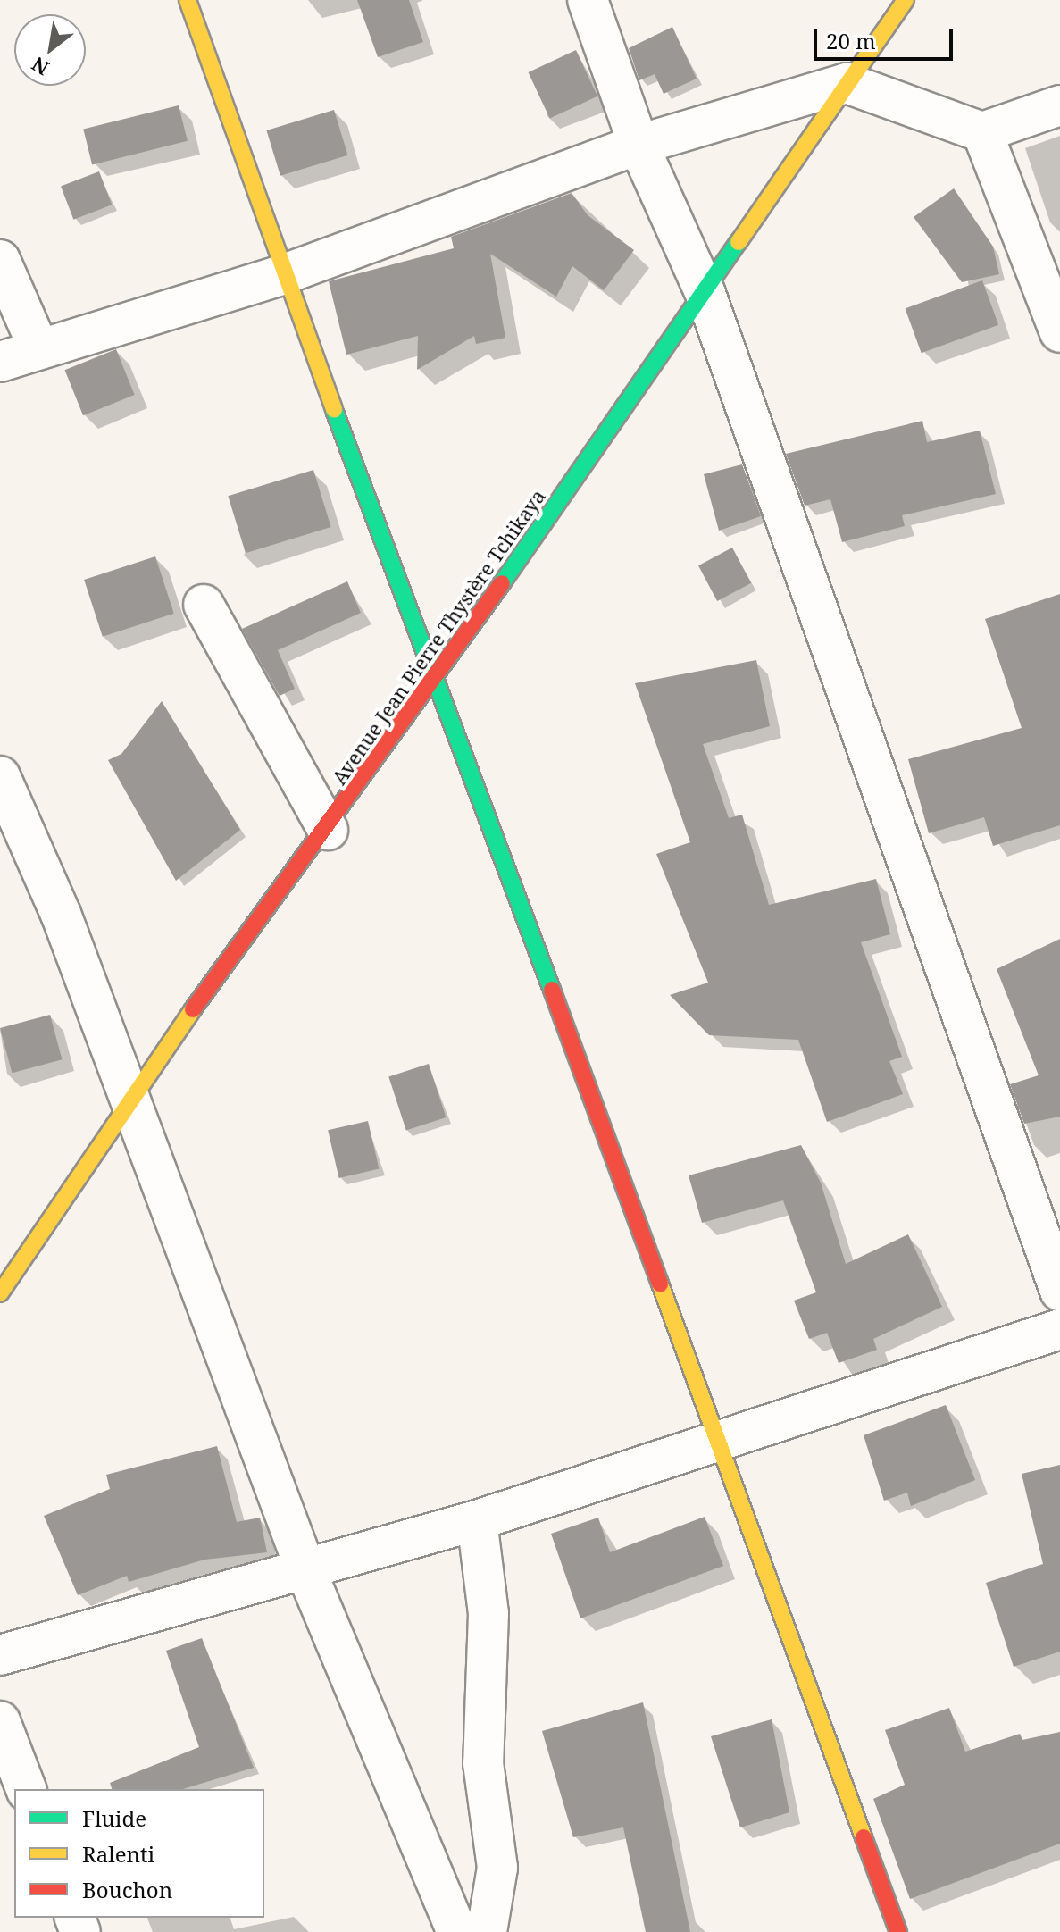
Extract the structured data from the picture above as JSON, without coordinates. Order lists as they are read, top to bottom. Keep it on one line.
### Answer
{"streets":{"street":["Avenue Jean Pierre Thystère Tchikaya"]},"legend":["Fluide","Ralenti","Bouchon"],"scale_bar":"20 m","north":"bottom left"}
